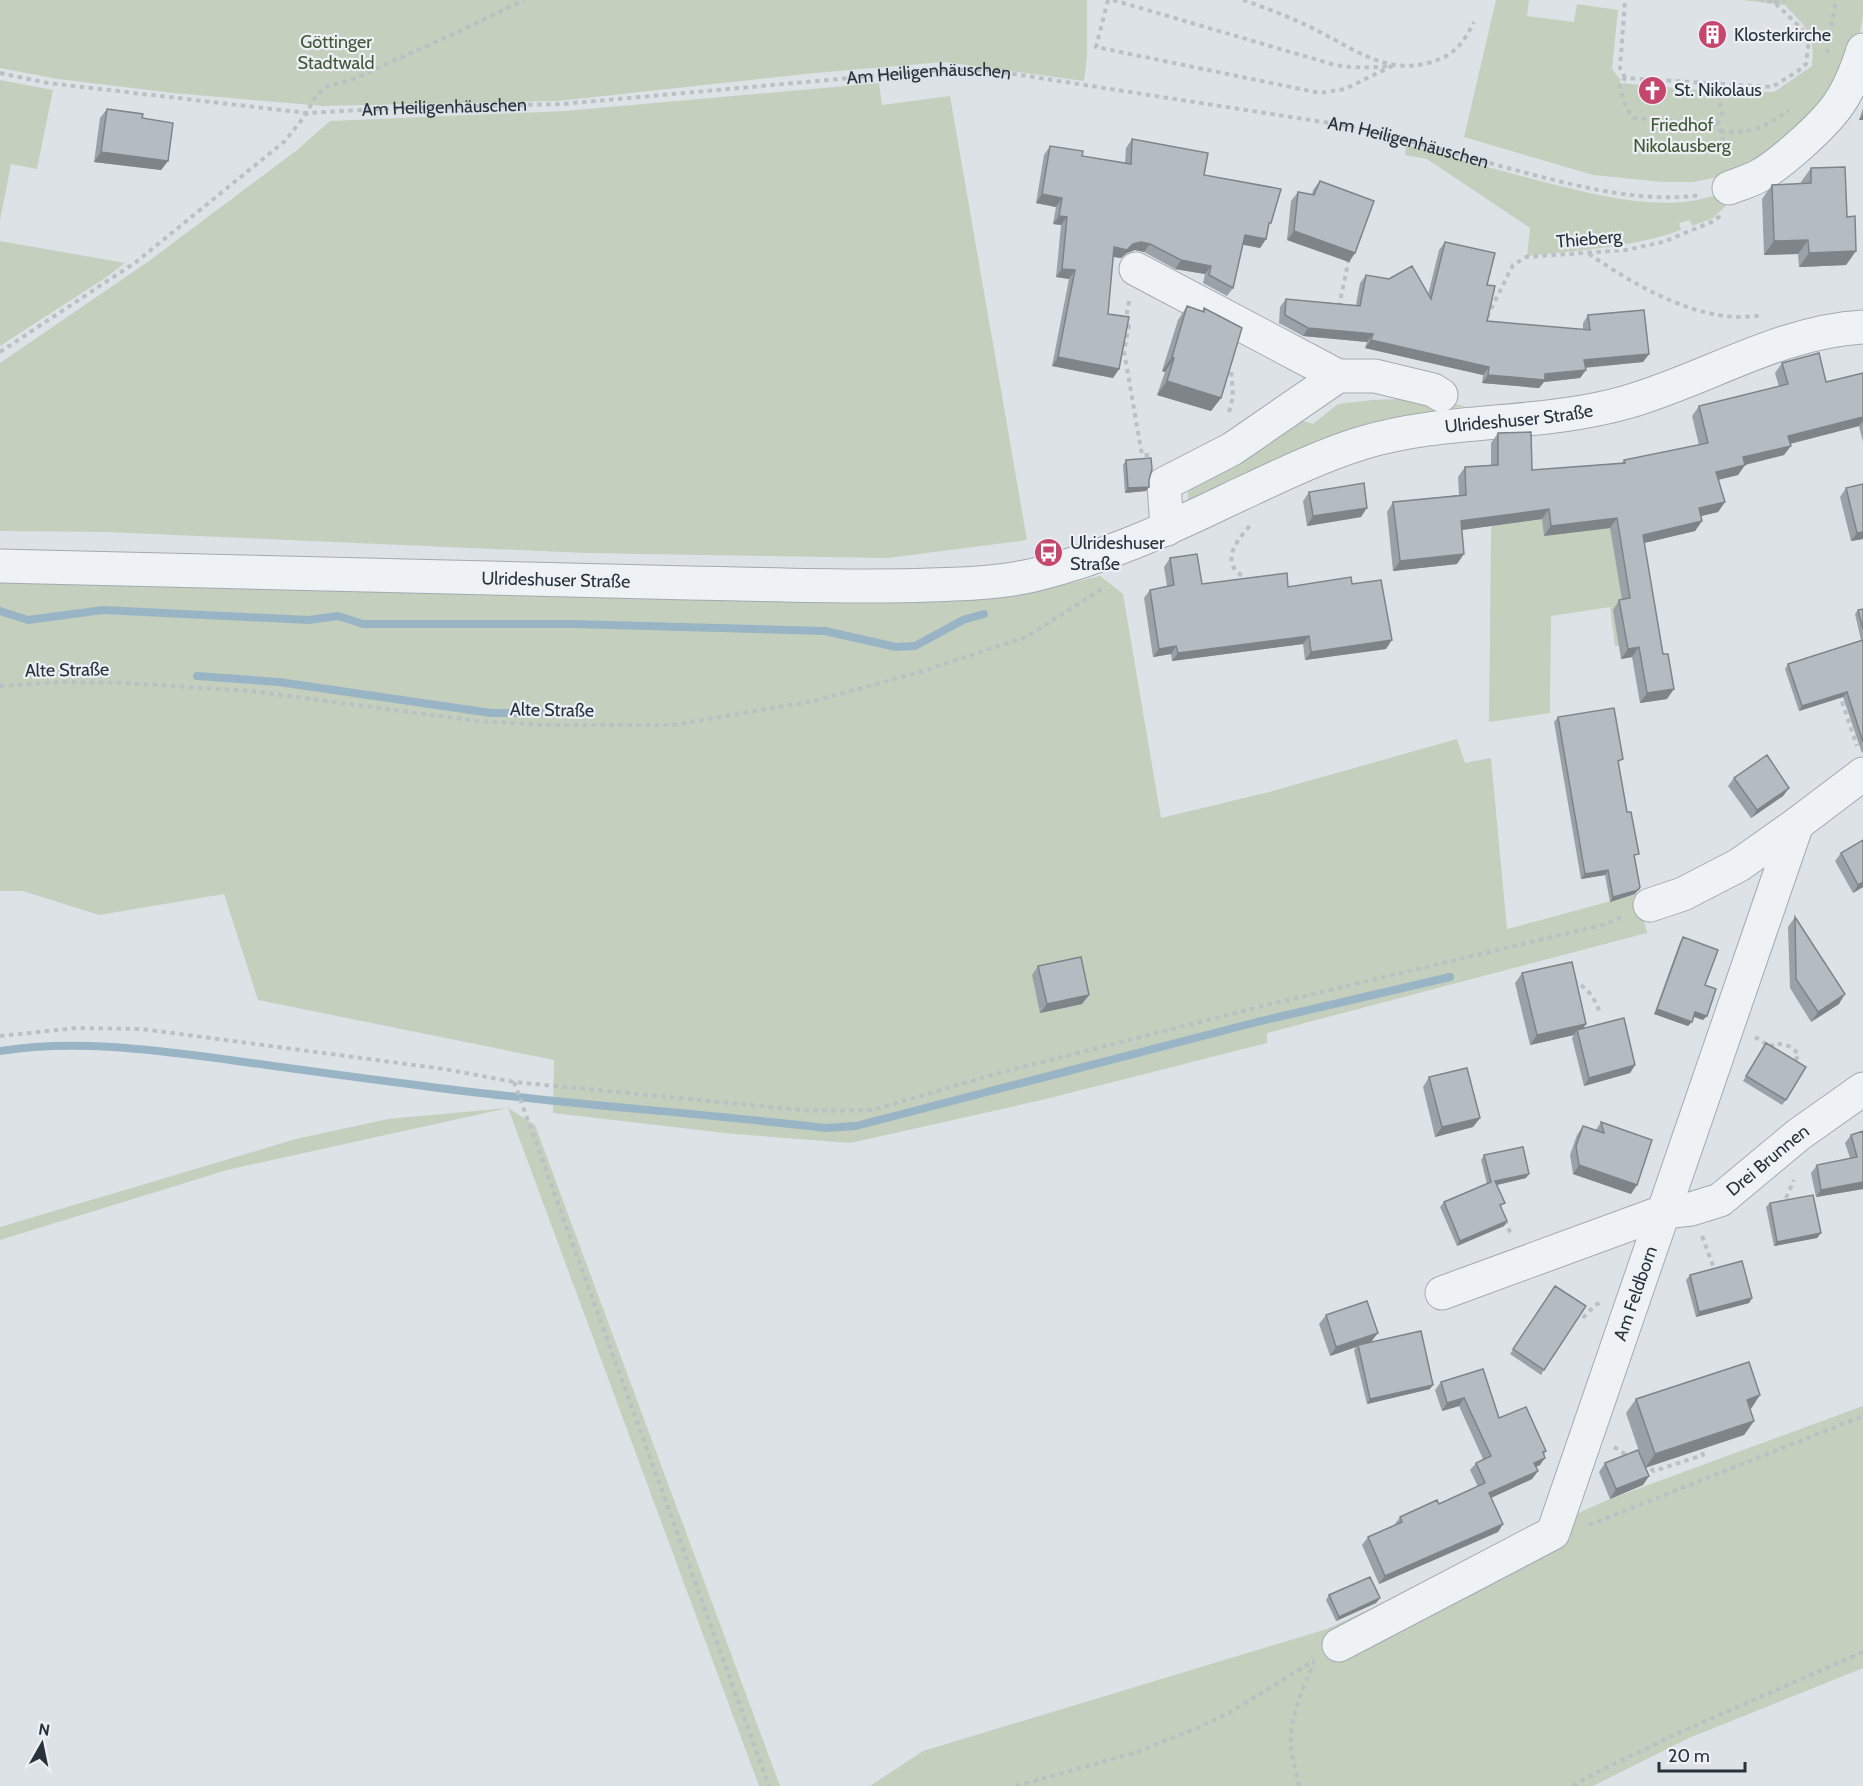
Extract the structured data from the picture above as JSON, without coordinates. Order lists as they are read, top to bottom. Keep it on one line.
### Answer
{"streets":{"street":["Ulrideshuser Straße","Drei Brunnen","Am Feldborn"],"path":["Am Heiligenhäuschen","Thieberg","Alte Straße"]},"crossings":[["Am Heiligenhäuschen","Thieberg"],["Drei Brunnen","Am Feldborn"]],"parks":["Göttinger Stadtwald","Friedhof Nikolausberg"],"places":{"building":["Klosterkirche"],"church":["St. Nikolaus"],"bus stop":["Ulrideshuser Straße"]},"scale_bar":"20 m","north":"top"}
